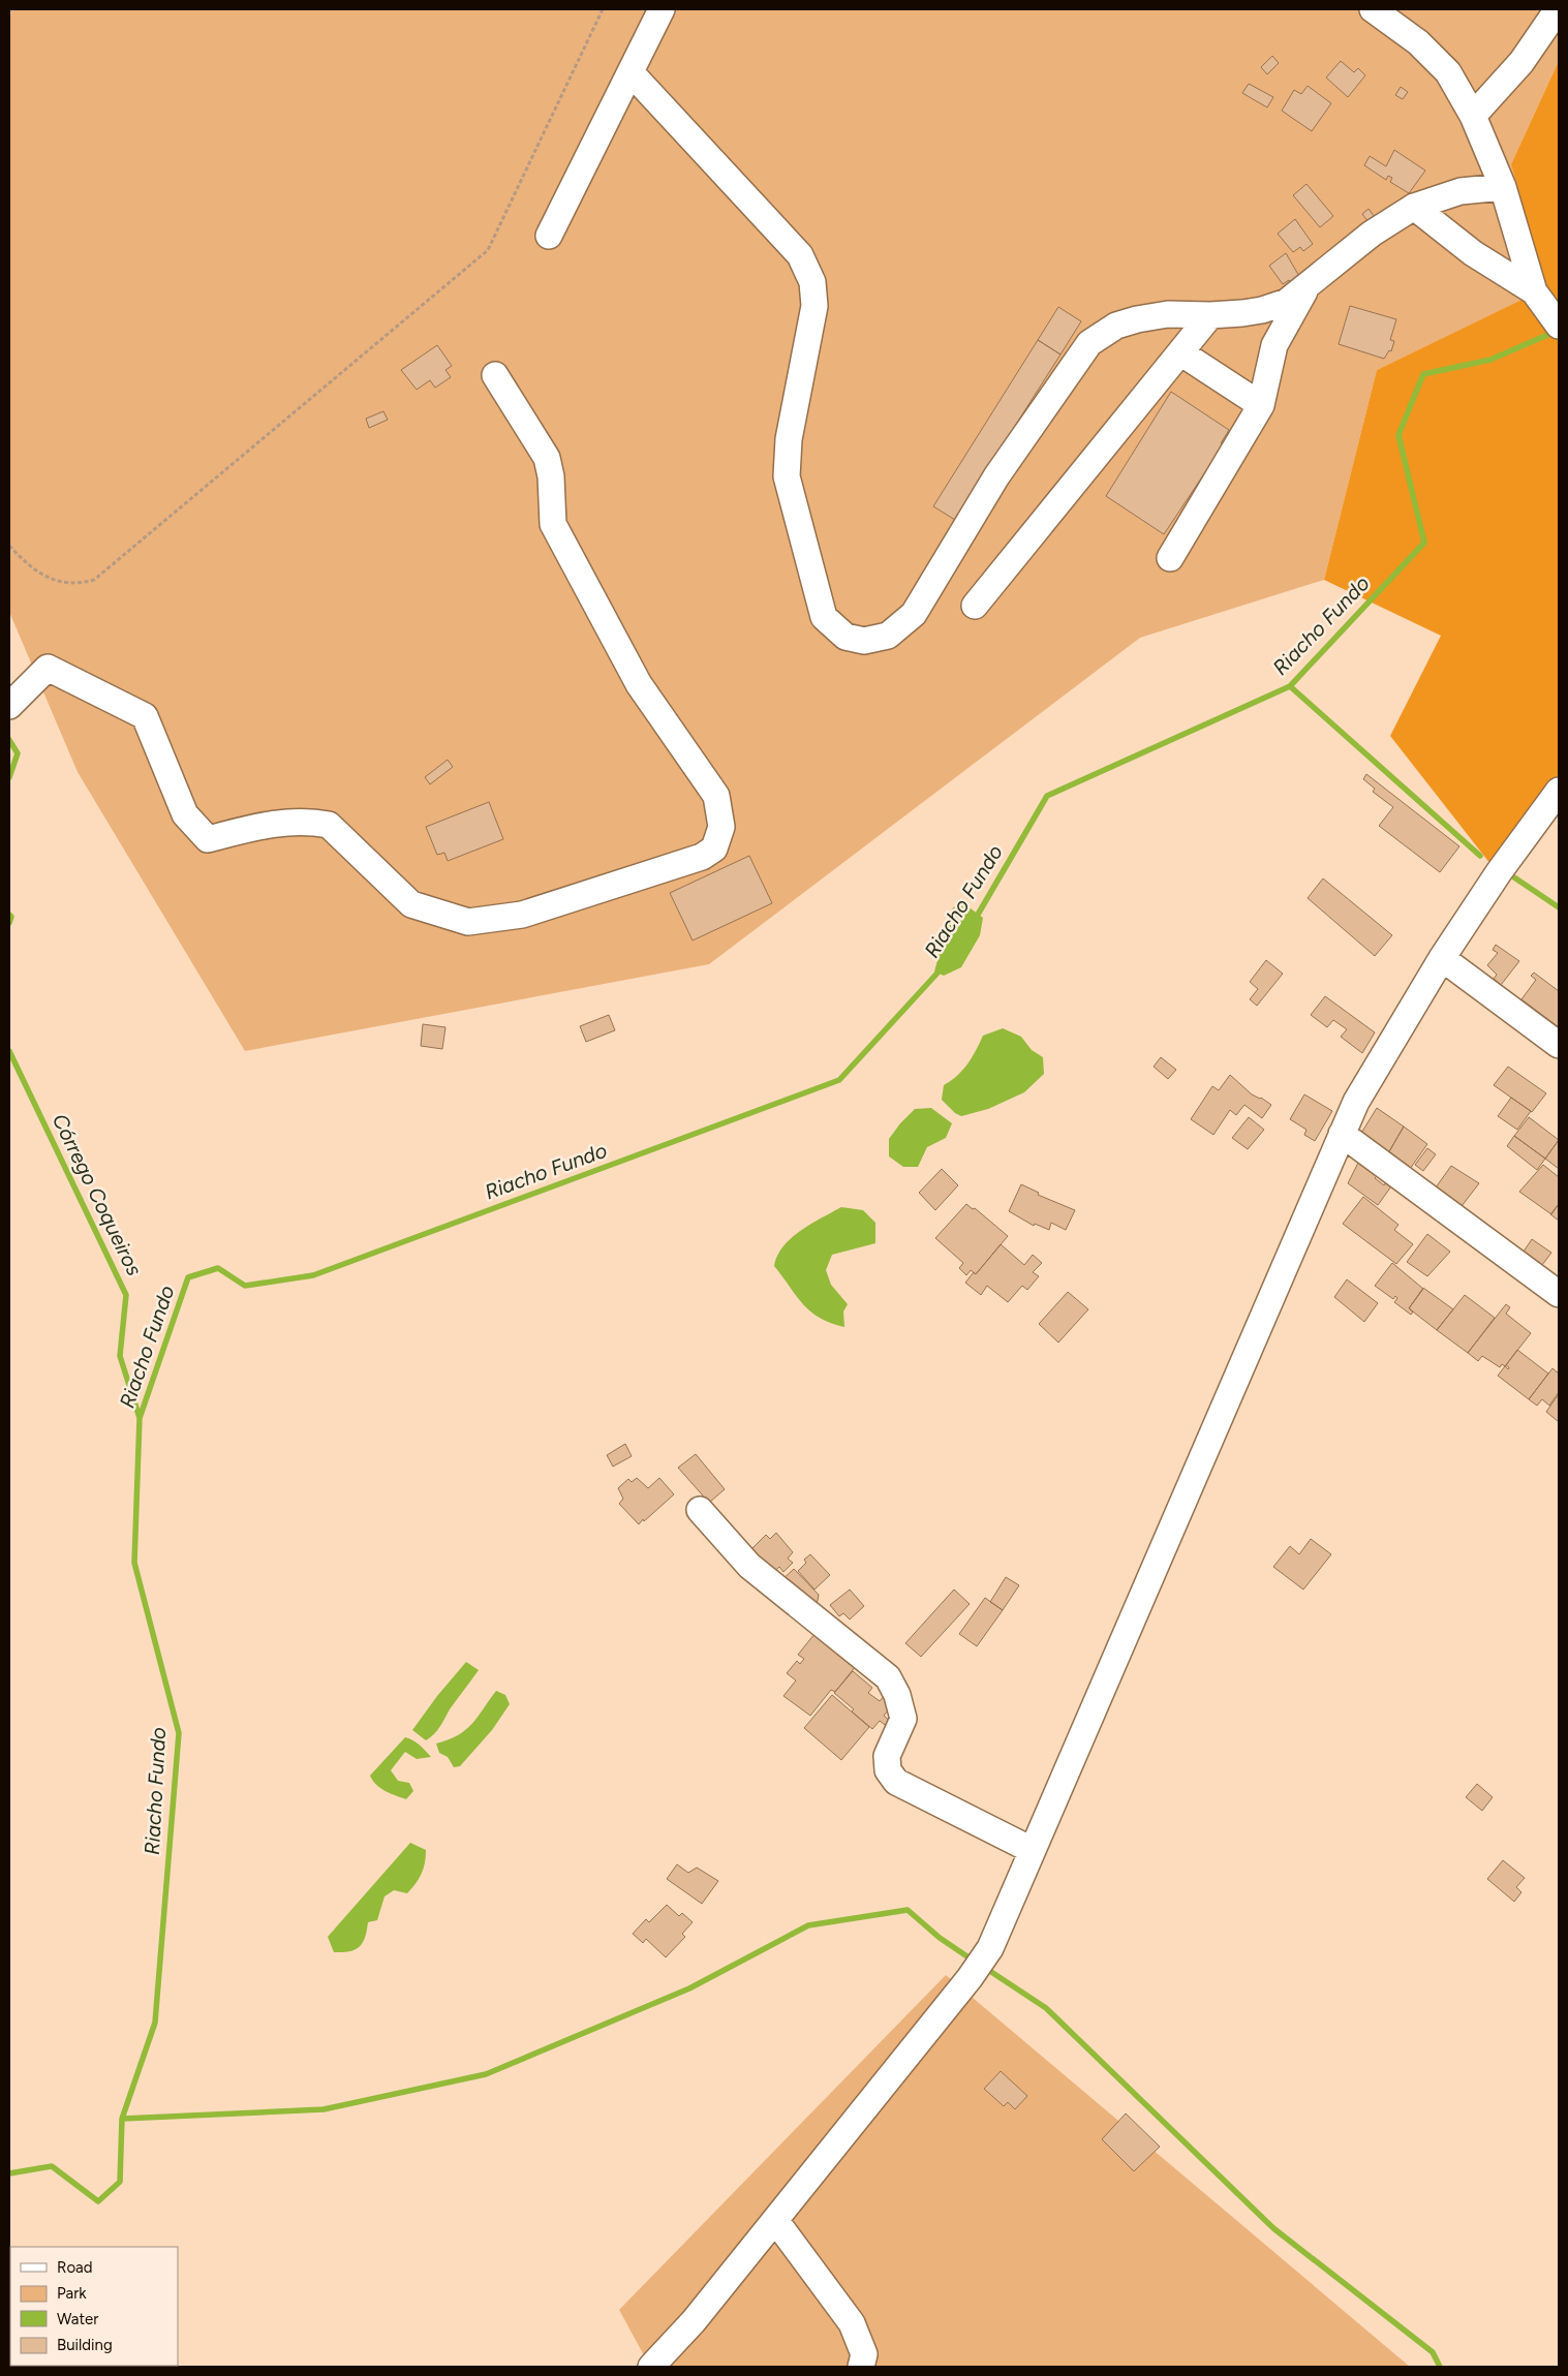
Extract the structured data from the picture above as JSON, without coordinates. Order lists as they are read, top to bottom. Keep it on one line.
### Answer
{"water":["Riacho Fundo","Córrego Coqueiros"],"legend":["Road","Park","Water","Building"]}
